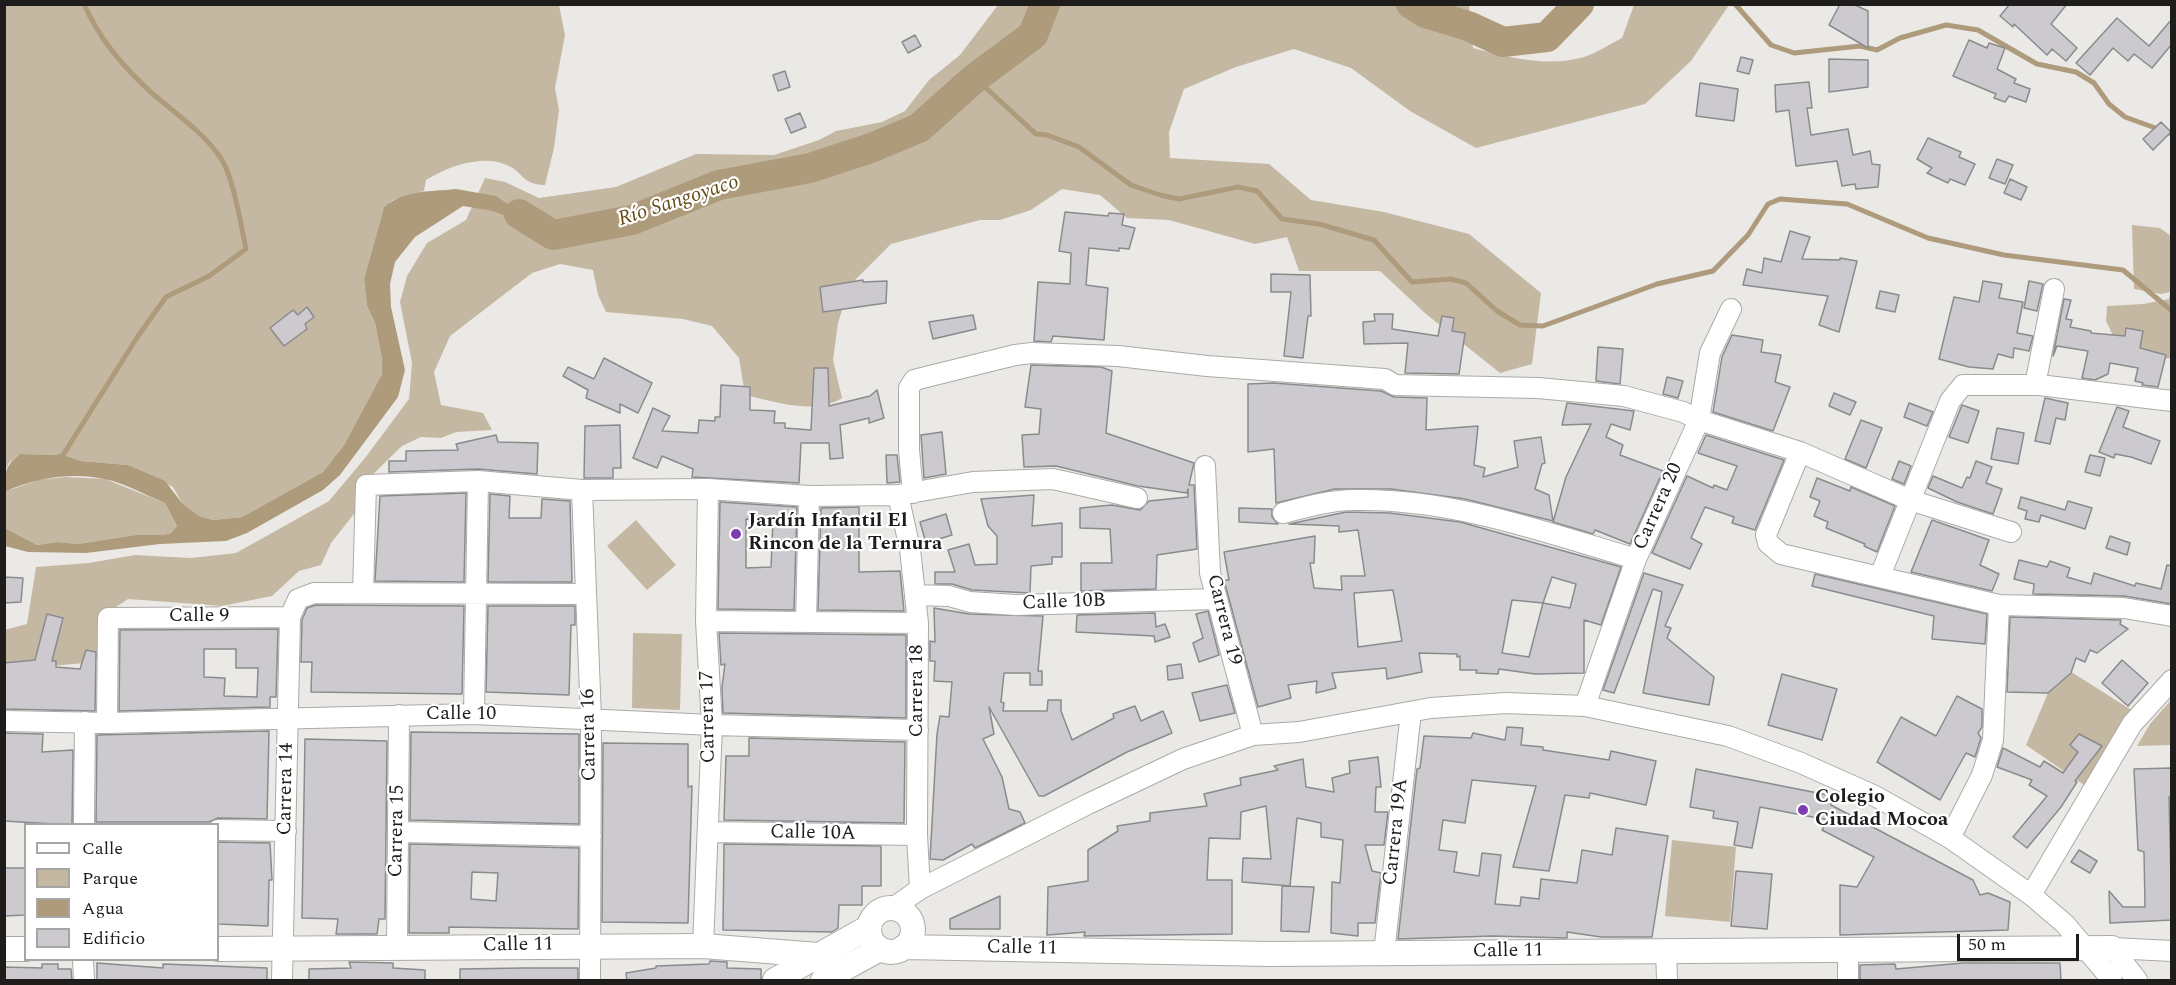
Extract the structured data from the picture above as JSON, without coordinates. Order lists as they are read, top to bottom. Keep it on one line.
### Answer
{"streets":{"street":["Carrera 20","Calle 10B","Calle 9","Carrera 19","Carrera 18","Calle 10","Carrera 17","Carrera 16","Carrera 14","Carrera 15","Carrera 19A","Calle 10A","Calle 11"]},"crossings":[["Carrera 20","Carrera 18"],["Calle 10B","Carrera 19"],["Calle 10B","Carrera 18"],["Calle 9","Calle 10"],["Calle 9","Carrera 14"],["Carrera 18","Calle 10"],["Carrera 18","Calle 10A"],["Calle 10","Carrera 17"],["Calle 10","Carrera 16"],["Calle 10","Carrera 14"],["Calle 10","Carrera 15"],["Carrera 17","Calle 10A"],["Carrera 17","Calle 11"],["Carrera 16","Calle 11"],["Carrera 14","Calle 11"],["Carrera 15","Calle 11"],["Carrera 19A","Calle 11"]],"water":["Río Sangoyaco"],"places":["Jardín Infantil El Rincon de la Ternura","Colegio Ciudad Mocoa"],"legend":["Calle","Parque","Agua","Edificio"],"scale_bar":"50 m"}
